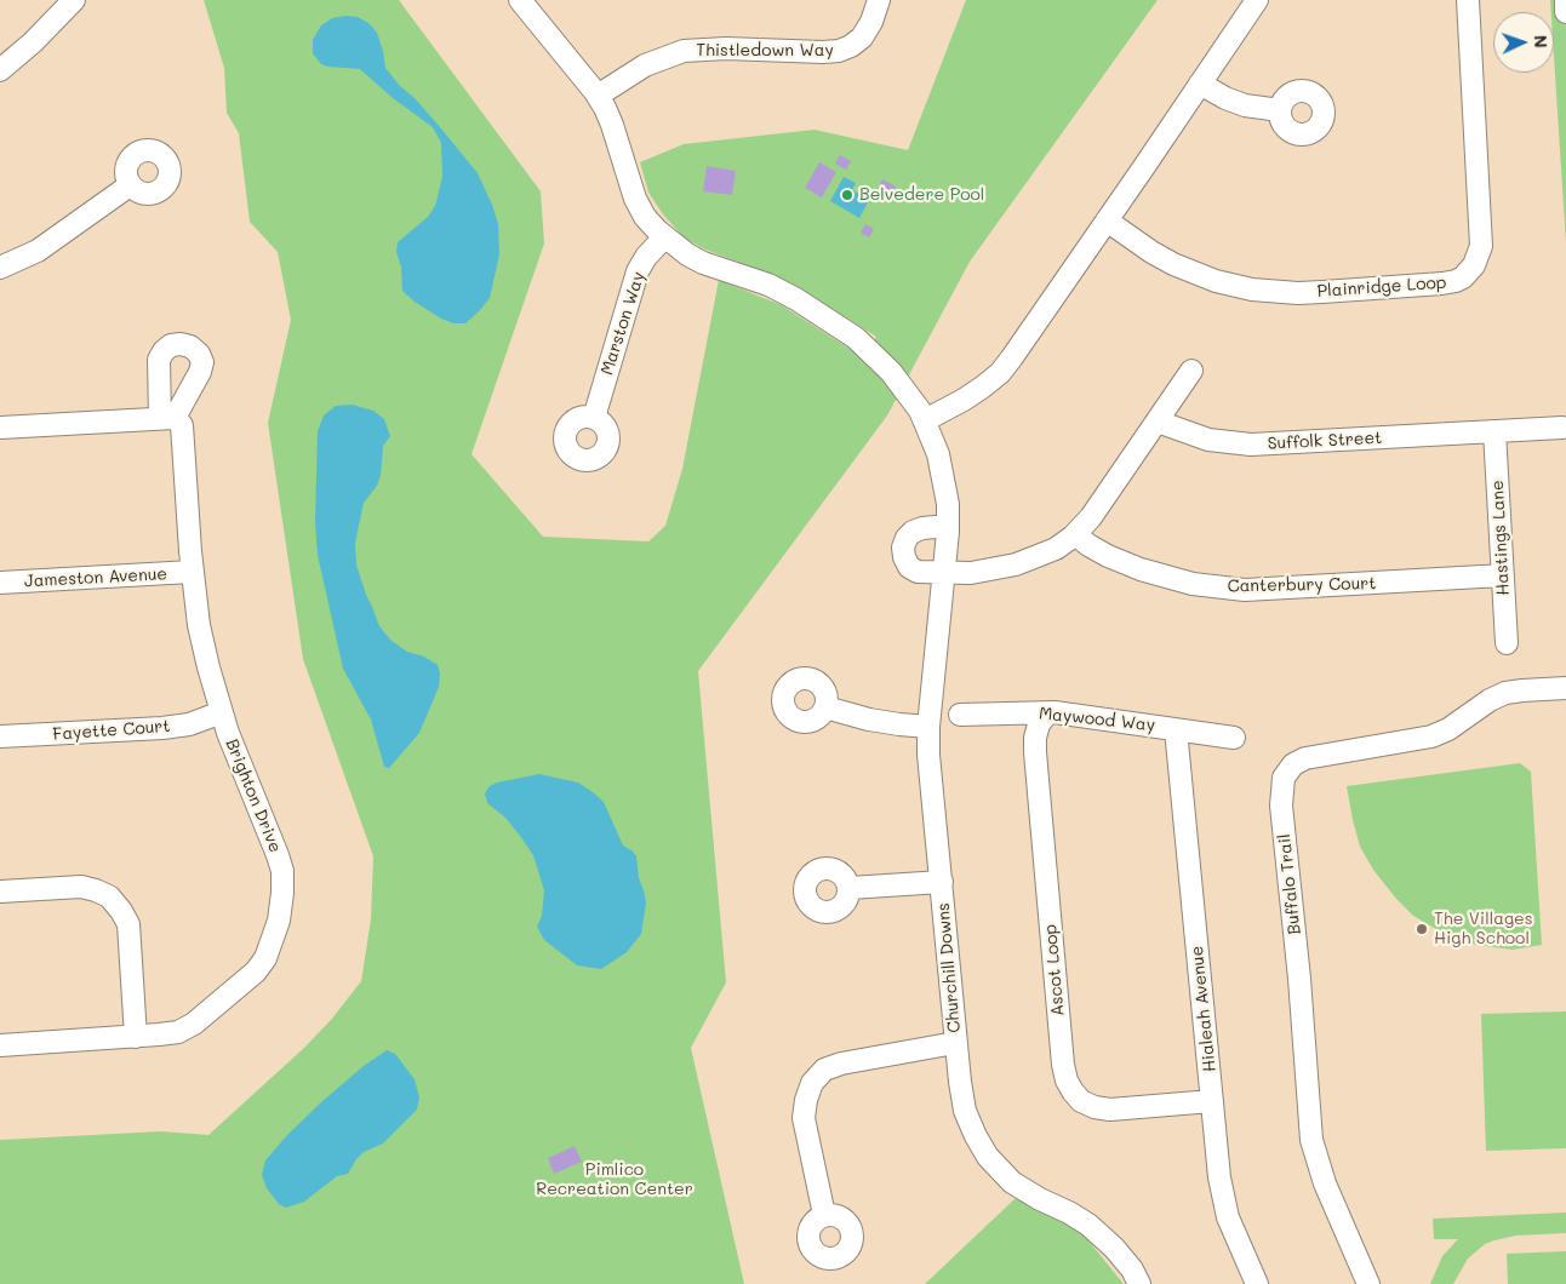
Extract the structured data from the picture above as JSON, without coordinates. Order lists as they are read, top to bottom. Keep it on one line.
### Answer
{"streets":{"street":["Thistledown Way","Plainridge Loop","Marston Way","Suffolk Street","Hastings Lane","Jameston Avenue","Canterbury Court","Maywood Way","Fayette Court","Brighton Drive","Buffalo Trail","Churchill Downs","Ascot Loop","Hialeah Avenue"]},"crossings":[["Thistledown Way","Churchill Downs"],["Marston Way","Churchill Downs"],["Suffolk Street","Hastings Lane"],["Hastings Lane","Canterbury Court"],["Jameston Avenue","Brighton Drive"],["Maywood Way","Ascot Loop"],["Maywood Way","Hialeah Avenue"],["Fayette Court","Brighton Drive"],["Ascot Loop","Hialeah Avenue"]],"parks":["Pimlico Recreation Center"],"places":["Belvedere Pool","The Villages High School"],"north":"right"}
